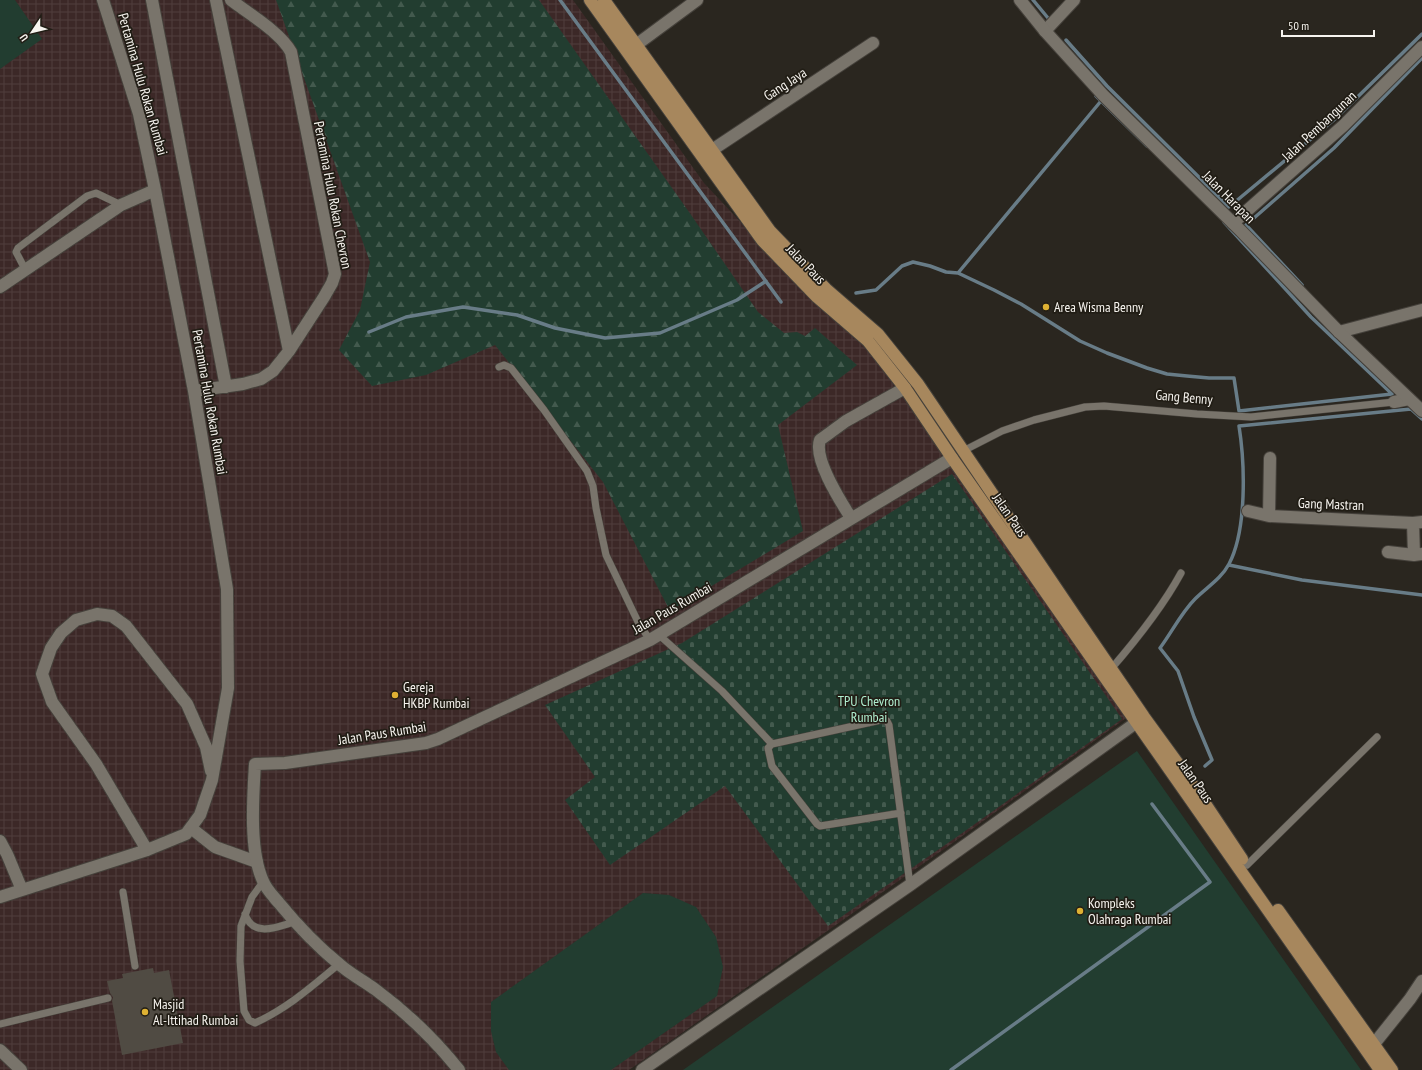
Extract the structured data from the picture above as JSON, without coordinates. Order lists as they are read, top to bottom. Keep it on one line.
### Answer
{"streets":{"main road":["Jalan Paus"],"street":["Pertamina Hulu Rokan Rumbai","Gang Jaya","Jalan Pembangunan","Pertamina Hulu Rokan Chevron","Jalan Harapan","Gang Benny","Gang Mastran","Jalan Paus Rumbai"]},"crossings":[["Pertamina Hulu Rokan Rumbai","Pertamina Hulu Rokan Chevron"],["Gang Jaya","Jalan Paus"],["Jalan Pembangunan","Jalan Harapan"],["Jalan Harapan","Gang Benny"],["Jalan Paus","Gang Benny"],["Jalan Paus","Jalan Paus Rumbai"]],"parks":["TPU Chevron Rumbai"],"places":["Area Wisma Benny","Gereja HKBP Rumbai","Kompleks Olahraga Rumbai","Masjid Al-Ittihad Rumbai"],"scale_bar":"50 m","north":"bottom left"}
